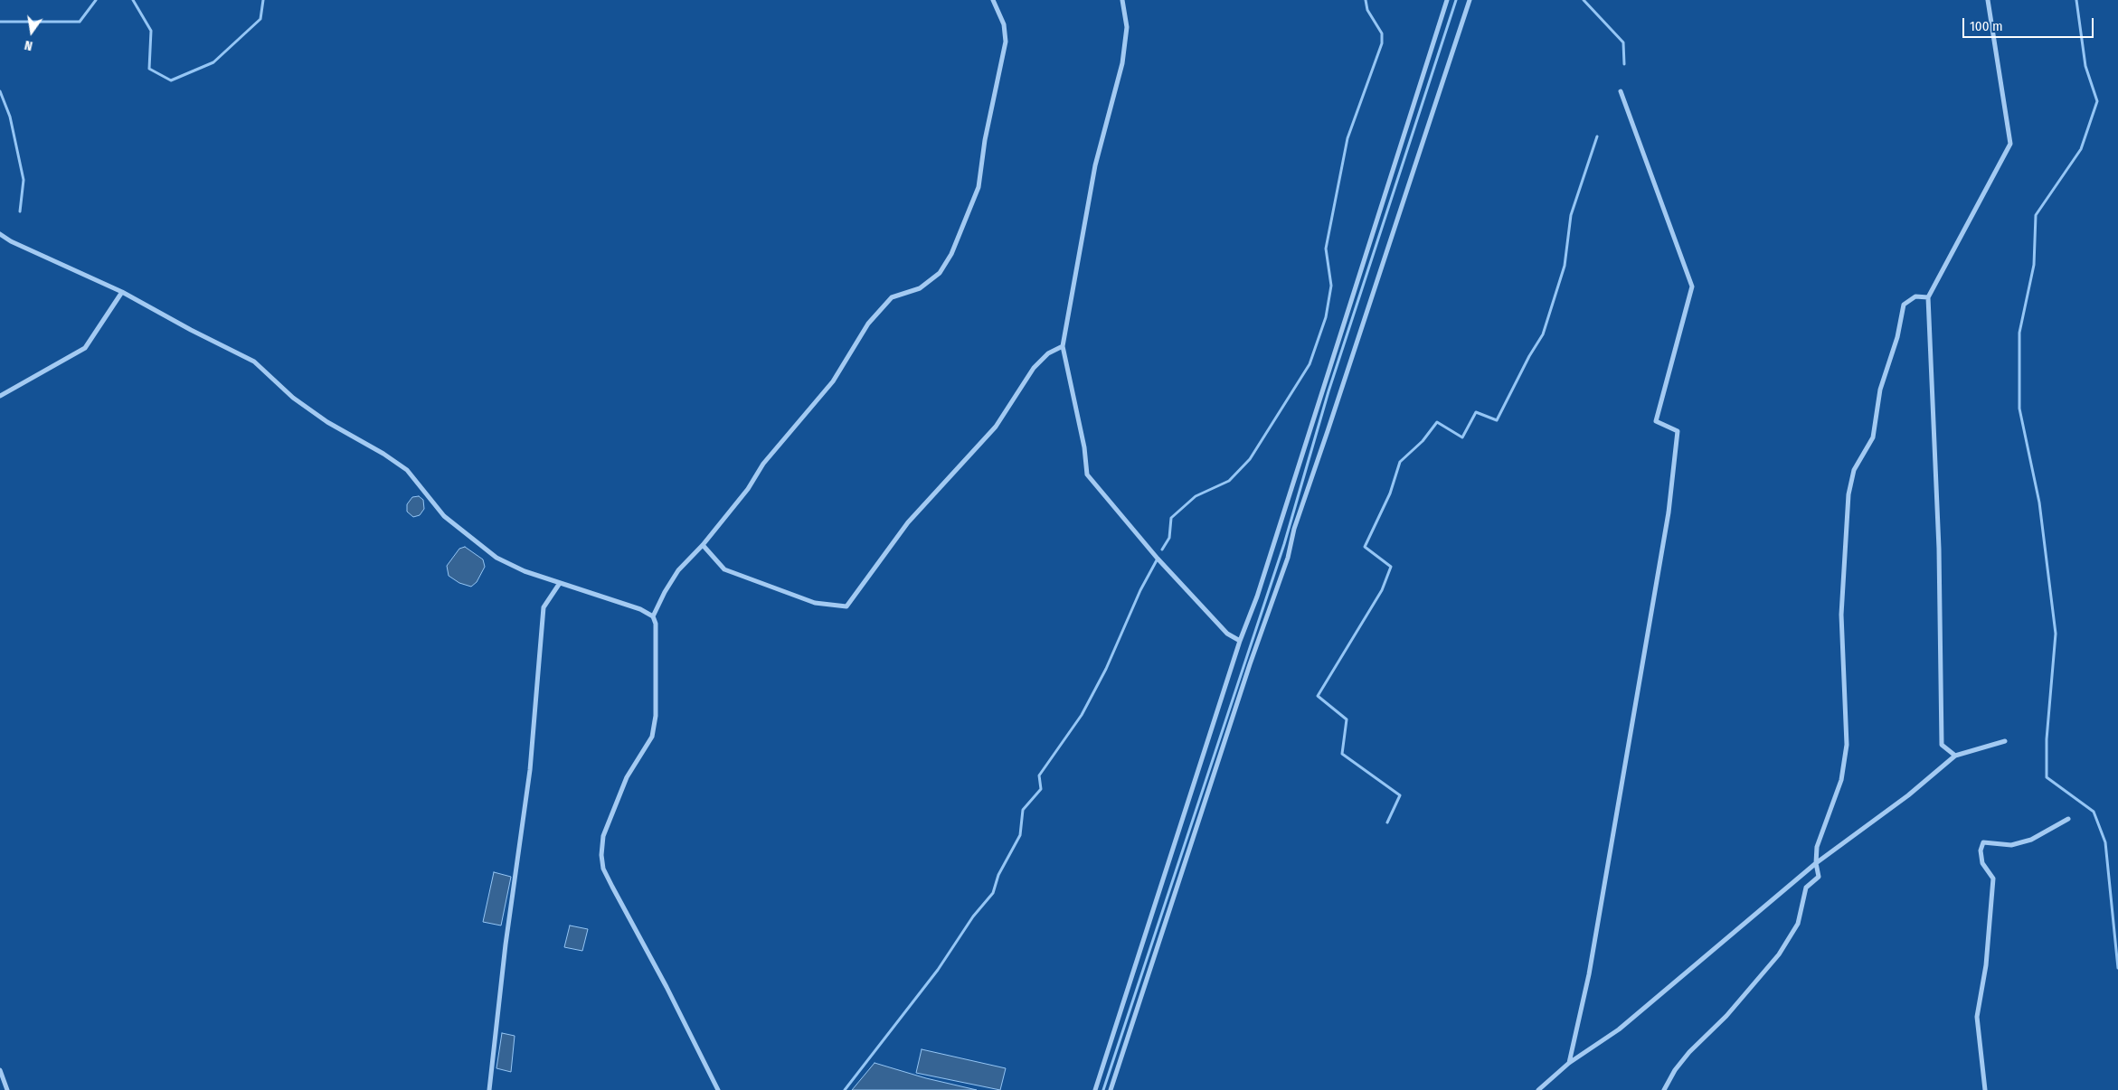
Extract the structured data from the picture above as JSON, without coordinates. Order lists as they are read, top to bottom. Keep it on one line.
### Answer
{"scale_bar":"100 m","north":"bottom"}
